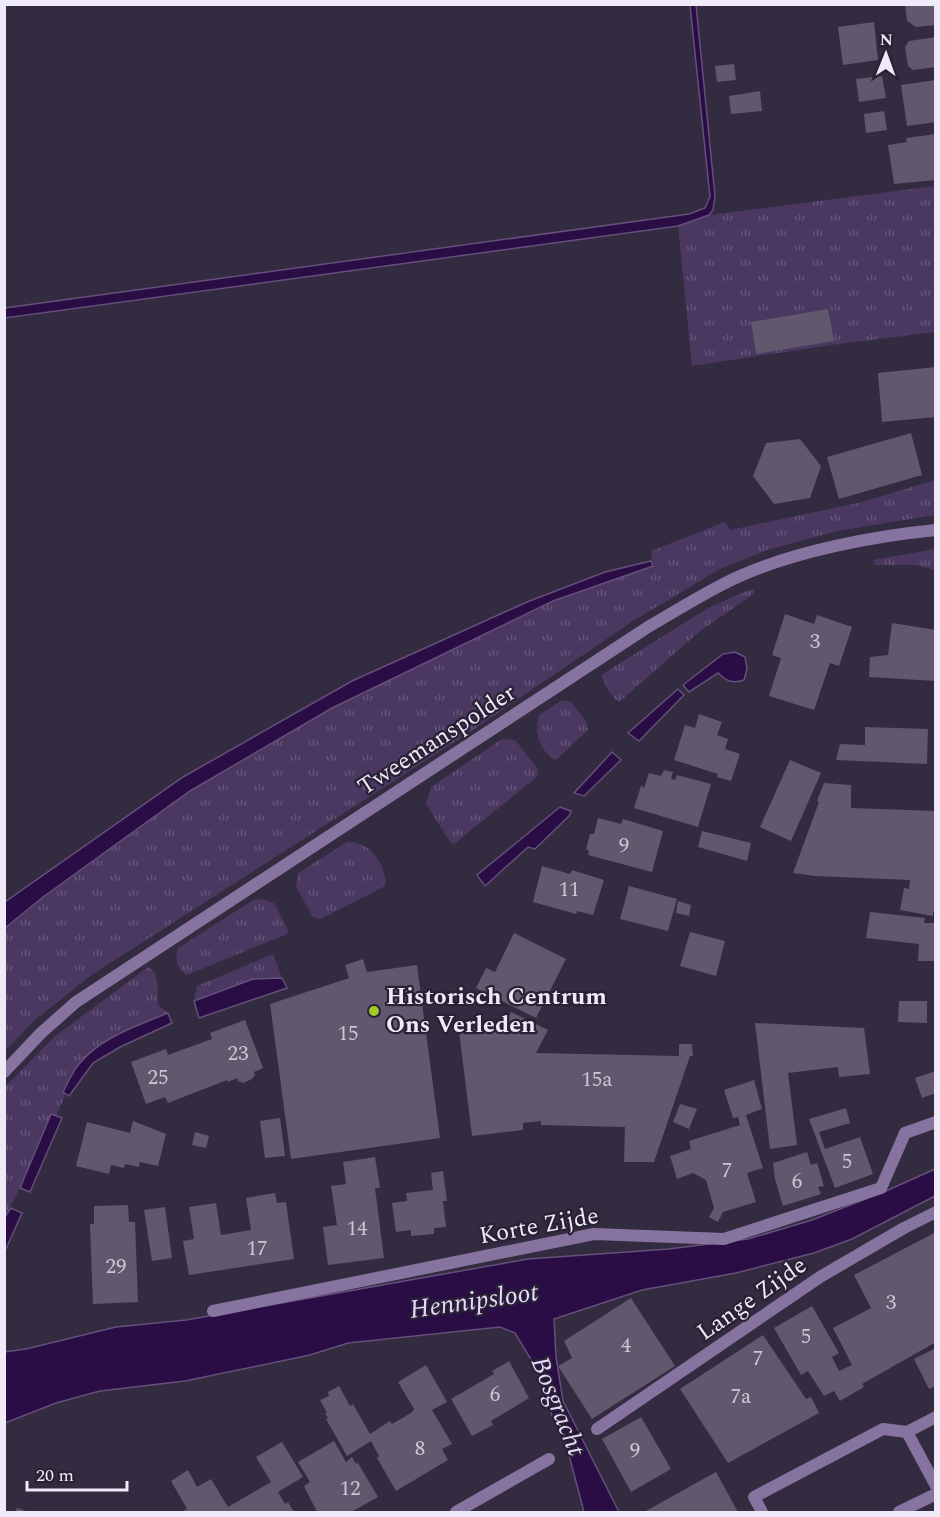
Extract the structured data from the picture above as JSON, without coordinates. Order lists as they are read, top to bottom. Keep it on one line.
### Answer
{"streets":{"street":["Tweemanspolder","Korte Zijde","Lange Zijde"]},"water":["Hennipsloot","Bosgracht"],"places":["Historisch Centrum Ons Verleden"],"house_numbers":["3","9","11","15","23","25","15a","5","7","6","14","17","29","3","5","4","7","6","7a","8","9","12"],"scale_bar":"20 m","north":"top"}
